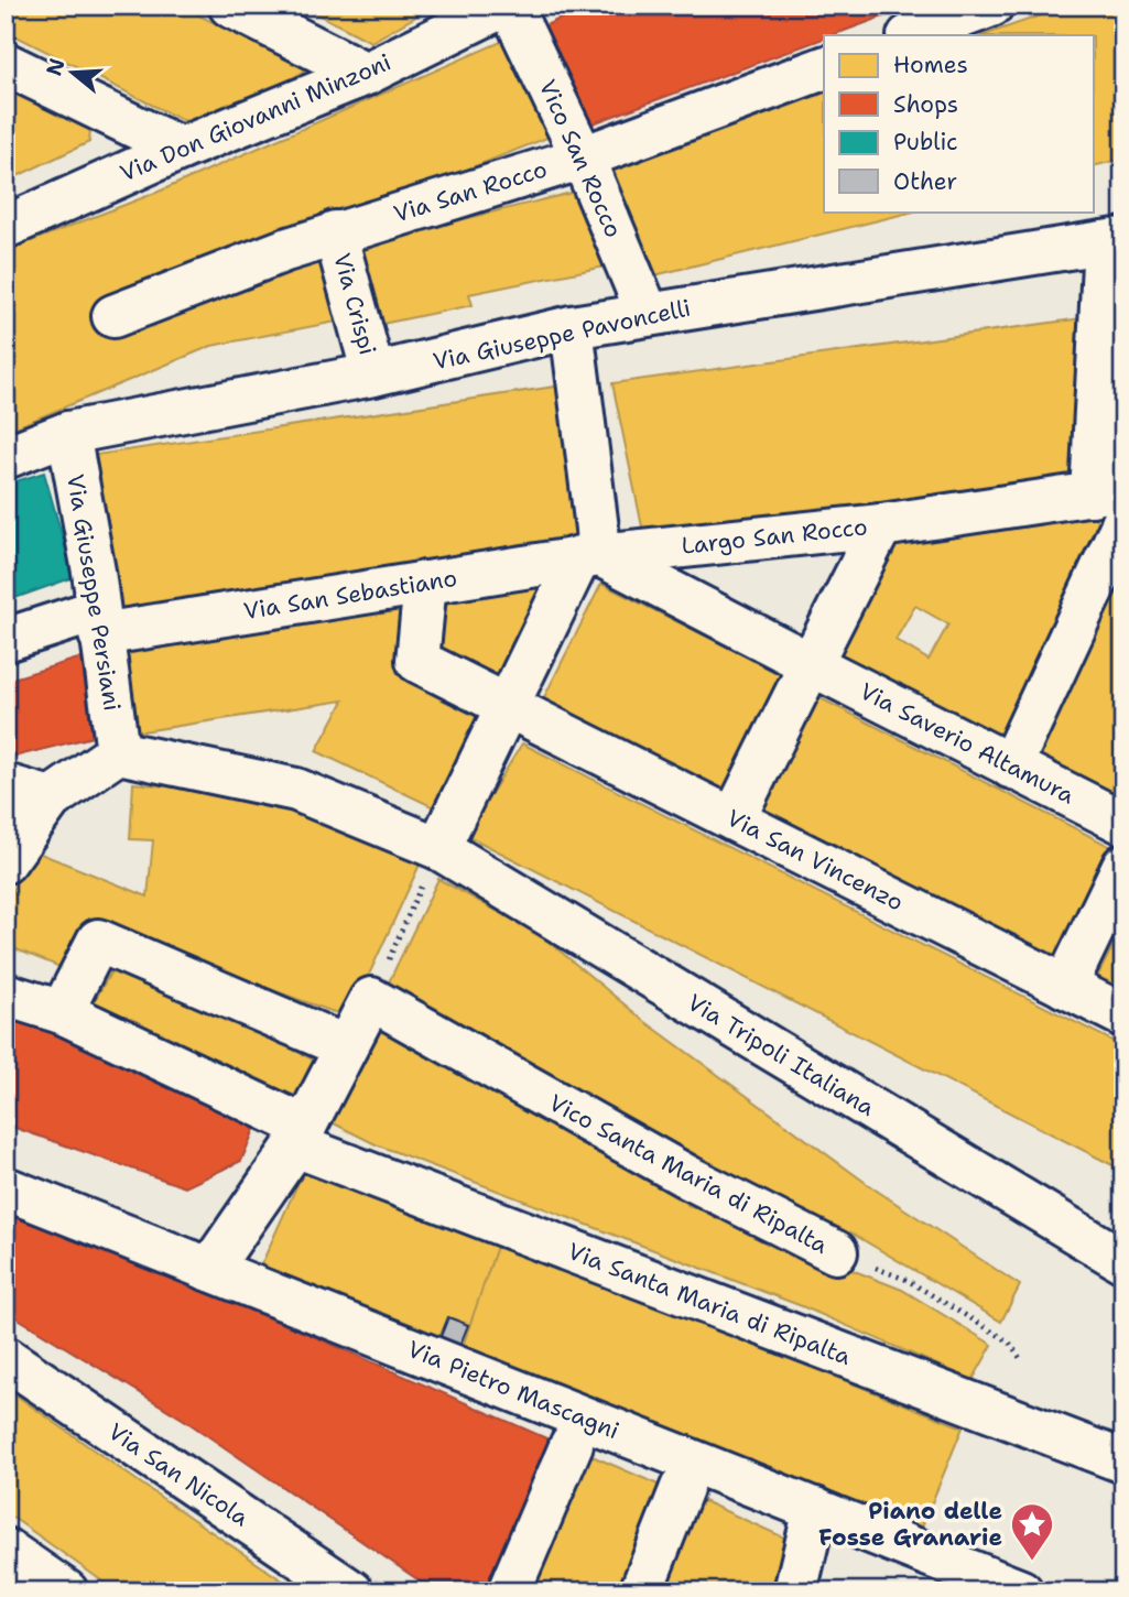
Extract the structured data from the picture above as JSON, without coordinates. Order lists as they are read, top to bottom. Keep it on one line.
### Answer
{"streets":{"street":["Via Don Giovanni Minzoni","Vico San Rocco","Via San Rocco","Via Crispi","Via Giuseppe Pavoncelli","Largo San Rocco","Via Giuseppe Persiani","Via San Sebastiano","Via Saverio Altamura","Via San Vincenzo","Via Tripoli Italiana","Vico Santa Maria di Ripalta","Via Santa Maria di Ripalta","Via Pietro Mascagni","Via San Nicola"]},"crossings":[["Vico San Rocco","Via San Rocco"],["Vico San Rocco","Via Giuseppe Pavoncelli"],["Via San Rocco","Via Crispi"],["Via Crispi","Via Giuseppe Pavoncelli"],["Via Giuseppe Pavoncelli","Via Giuseppe Persiani"],["Largo San Rocco","Via San Sebastiano"],["Largo San Rocco","Via Saverio Altamura"],["Via Giuseppe Persiani","Via San Sebastiano"],["Via Giuseppe Persiani","Via Tripoli Italiana"],["Via San Sebastiano","Via San Vincenzo"]],"places":{"place":["Piano delle Fosse Granarie"]},"legend":["Homes","Shops","Public","Other"],"north":"left"}
